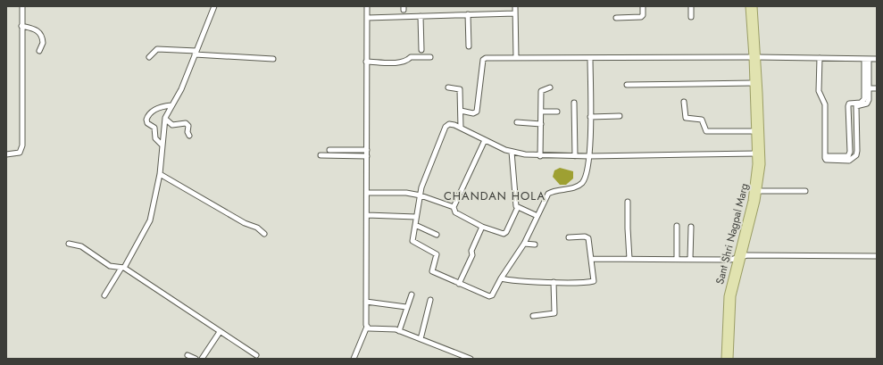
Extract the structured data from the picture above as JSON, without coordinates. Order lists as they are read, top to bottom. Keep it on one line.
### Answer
{"streets":{"main road":["Sant Shri Nagpal Marg"]},"districts":["CHANDAN HOLA"]}
